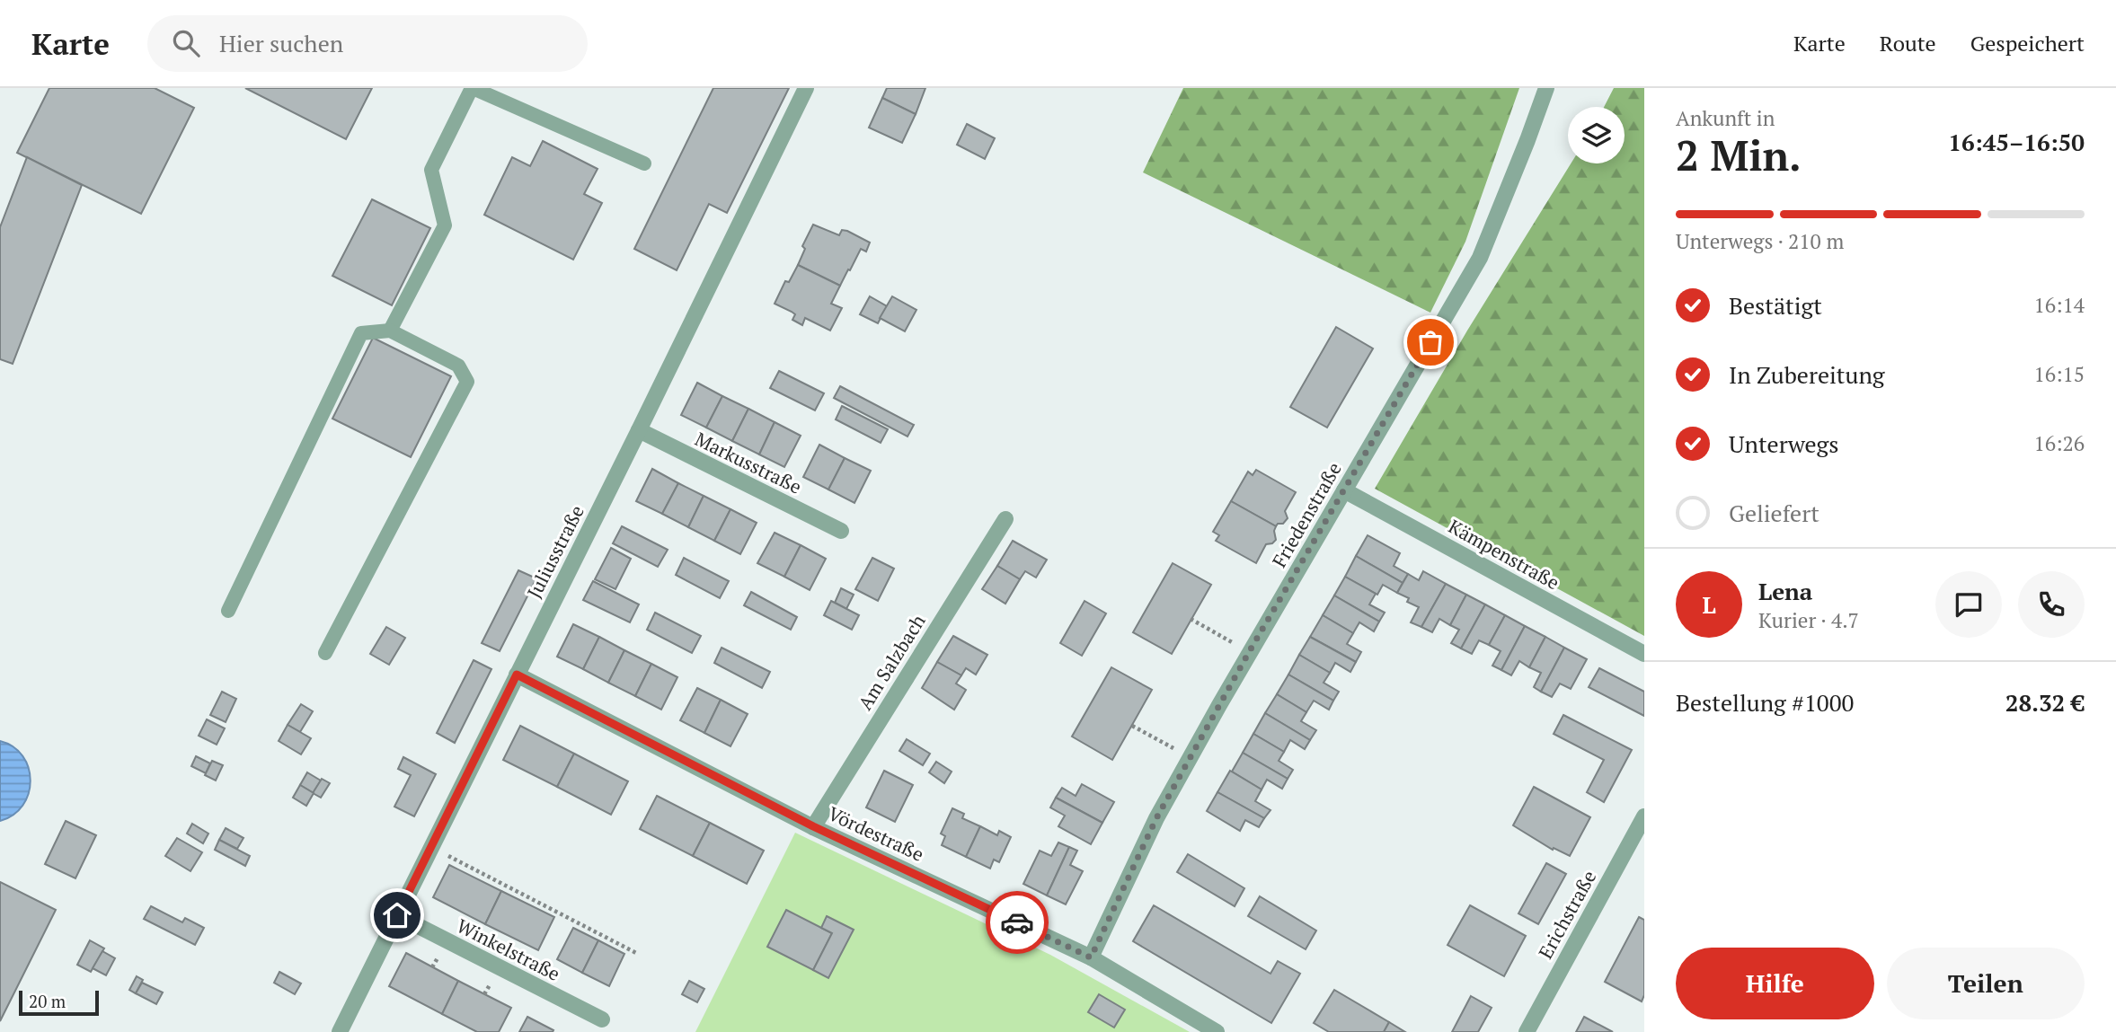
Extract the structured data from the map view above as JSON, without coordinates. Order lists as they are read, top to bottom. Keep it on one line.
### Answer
{"streets":{"street":["Markusstraße","Friedenstraße","Juliusstraße","Kämpenstraße","Am Salzbach","Vördestraße","Erichstraße","Winkelstraße"]},"crossings":[["Markusstraße","Juliusstraße"],["Friedenstraße","Kämpenstraße"],["Friedenstraße","Vördestraße"],["Juliusstraße","Vördestraße"],["Juliusstraße","Winkelstraße"],["Am Salzbach","Vördestraße"]],"scale_bar":"20 m","page":{"header":"Karte","search":"Hier suchen","nav":["Karte","Route","Gespeichert"],"heading":["2 Min.","Ankunft in","16:45–16:50"],"panel":["Lena","Kurier · 4.7","Bestellung #1000","28.32 €"],"bar":"Unterwegs · 210 m","list":[["Bestätigt","16:14"],["In Zubereitung","16:15"],["Unterwegs","16:26"],"Geliefert"],"round":"L","buttons":["Hilfe","Teilen"],"scale":"20 m"}}
